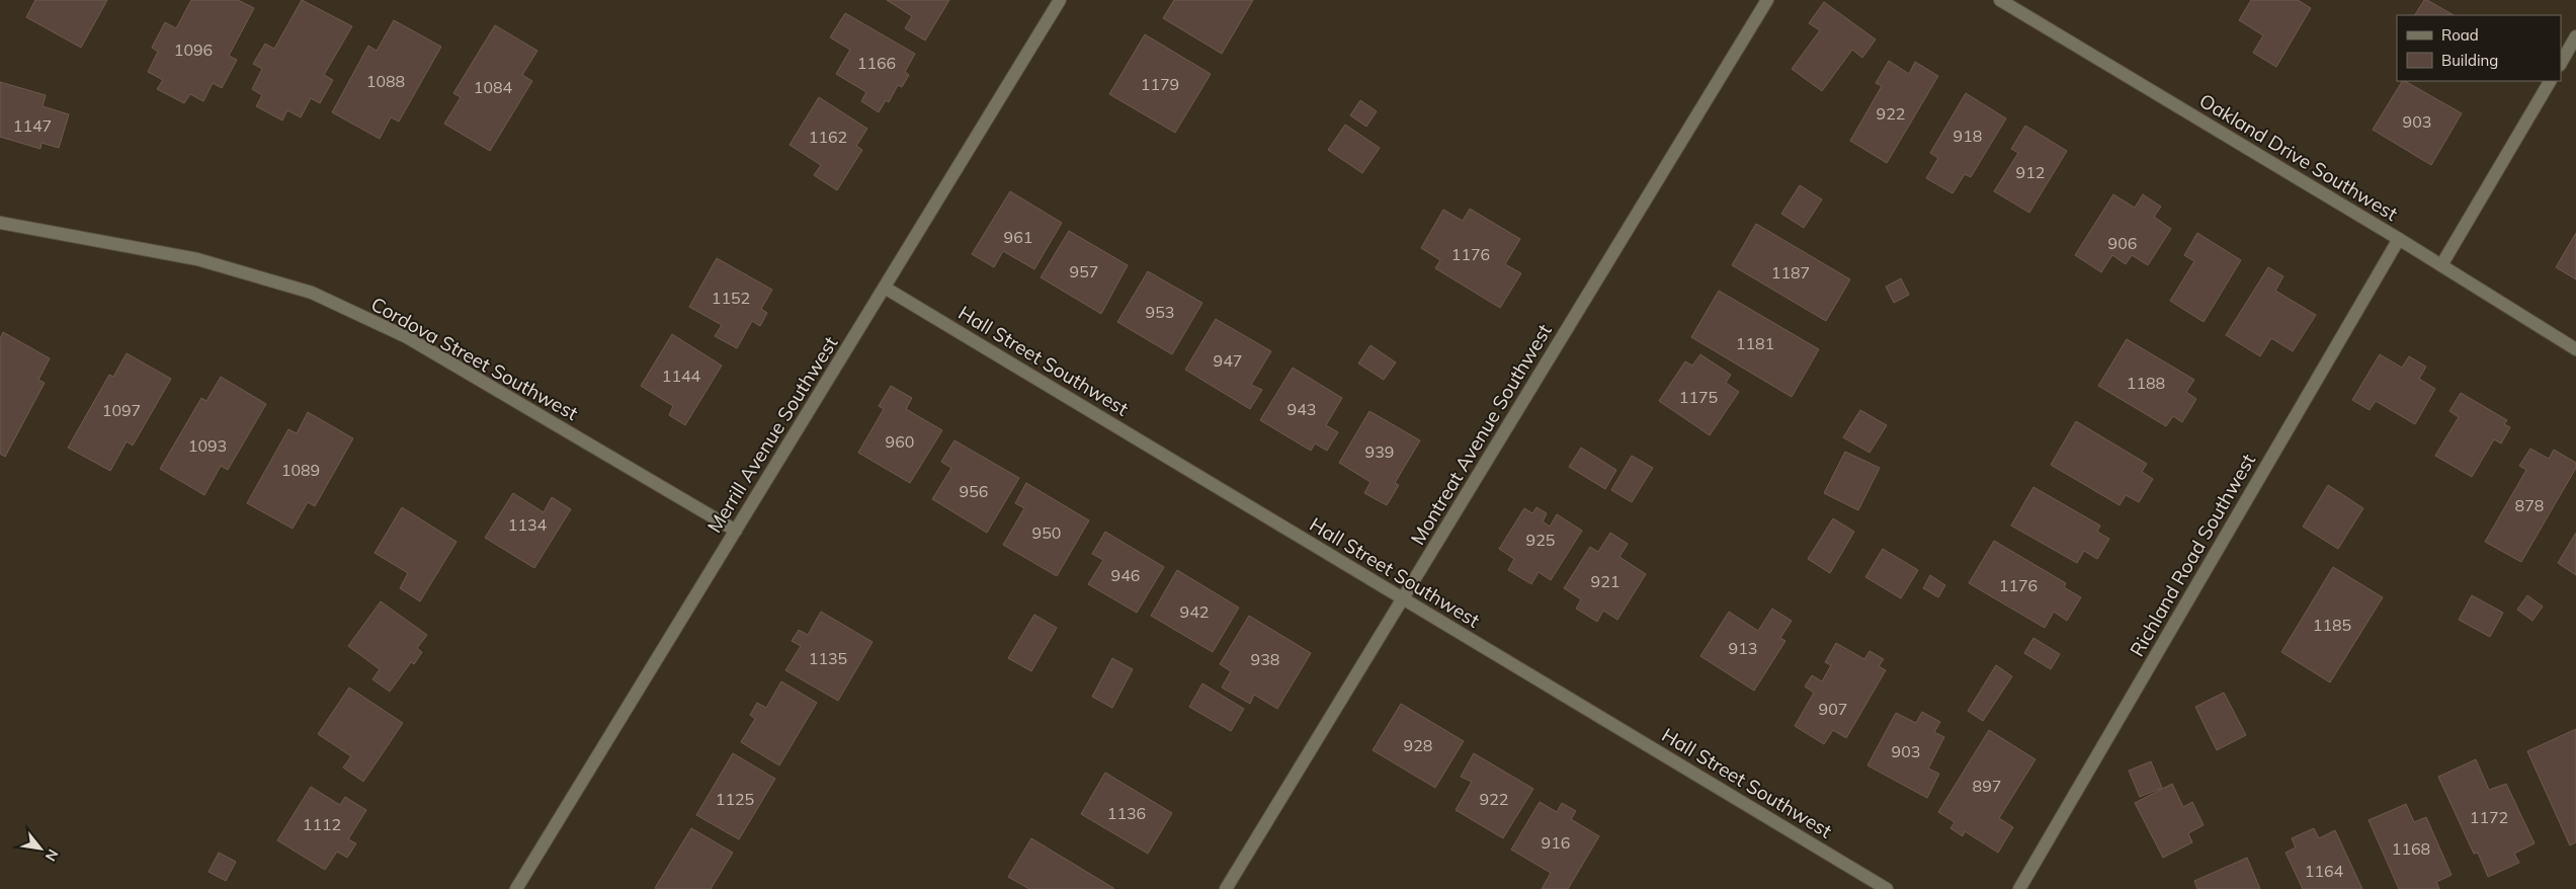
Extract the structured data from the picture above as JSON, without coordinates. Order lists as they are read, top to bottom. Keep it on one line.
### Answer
{"streets":{"street":["Oakland Drive Southwest","Cordova Street Southwest","Hall Street Southwest","Merrill Avenue Southwest","Montreat Avenue Southwest","Richland Road Southwest"]},"crossings":[["Oakland Drive Southwest","Richland Road Southwest"],["Cordova Street Southwest","Merrill Avenue Southwest"],["Hall Street Southwest","Merrill Avenue Southwest"],["Hall Street Southwest","Montreat Avenue Southwest"]],"house_numbers":["1096","1166","1088","1179","1084","922","903","1147","918","1162","912","961","906","1176","957","1187","1152","953","1181","947","1144","1188","1175","943","1097","960","1093","939","1089","956","878","1134","950","925","946","921","1176","942","1185","913","1135","938","907","928","903","897","1125","922","1136","1172","1112","916","1168","1164"],"legend":["Road","Building"],"north":"bottom right"}
